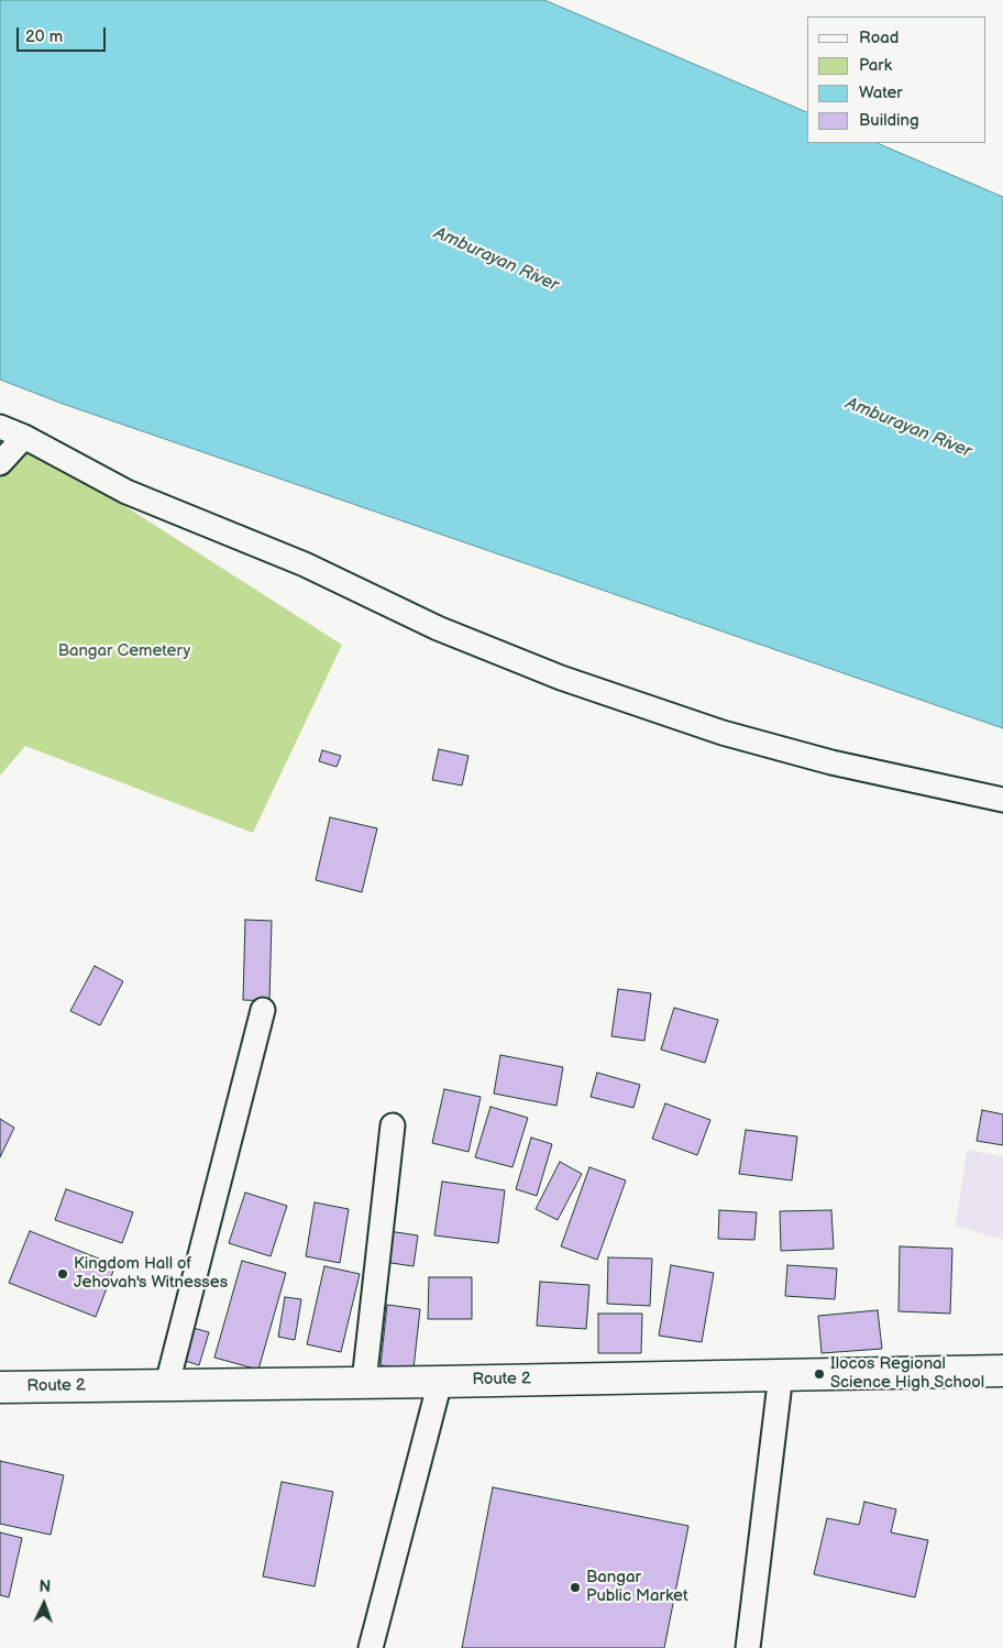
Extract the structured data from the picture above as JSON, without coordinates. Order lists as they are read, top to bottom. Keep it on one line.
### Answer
{"streets":{"highway":["Route 2"]},"water":["Amburayan River"],"parks":["Bangar Cemetery"],"places":["Kingdom Hall of Jehovah's Witnesses","Ilocos Regional Science High School","Bangar Public Market"],"legend":["Road","Park","Water","Building"],"scale_bar":"20 m","north":"top"}
